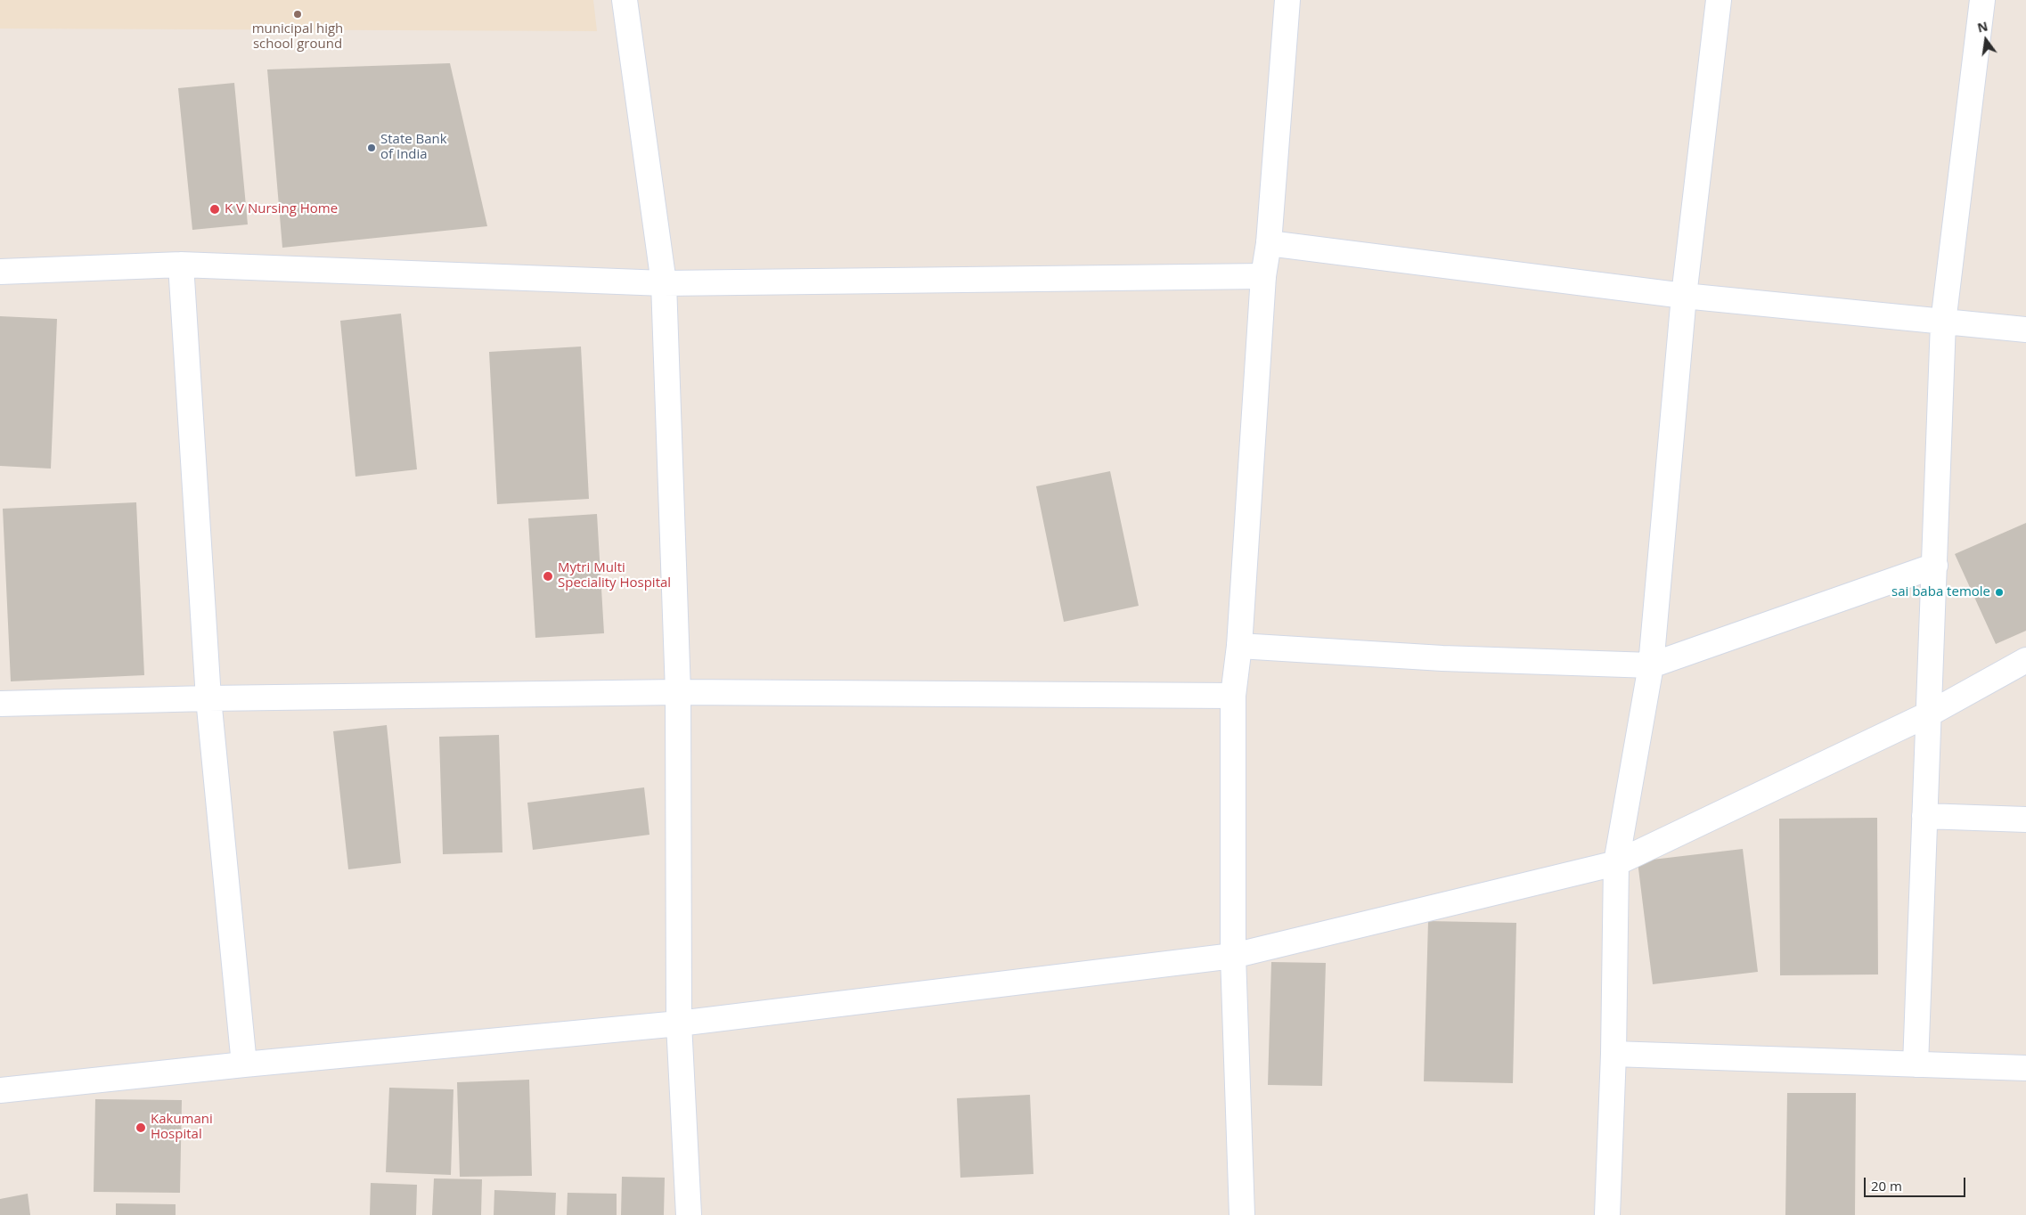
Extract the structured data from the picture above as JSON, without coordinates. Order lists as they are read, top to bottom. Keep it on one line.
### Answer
{"places":["municipal high school ground","State Bank of India","K V Nursing Home","Mytri Multi Speciality Hospital","sai baba temole","Kakumani Hospital"],"scale_bar":"20 m","north":"top"}
